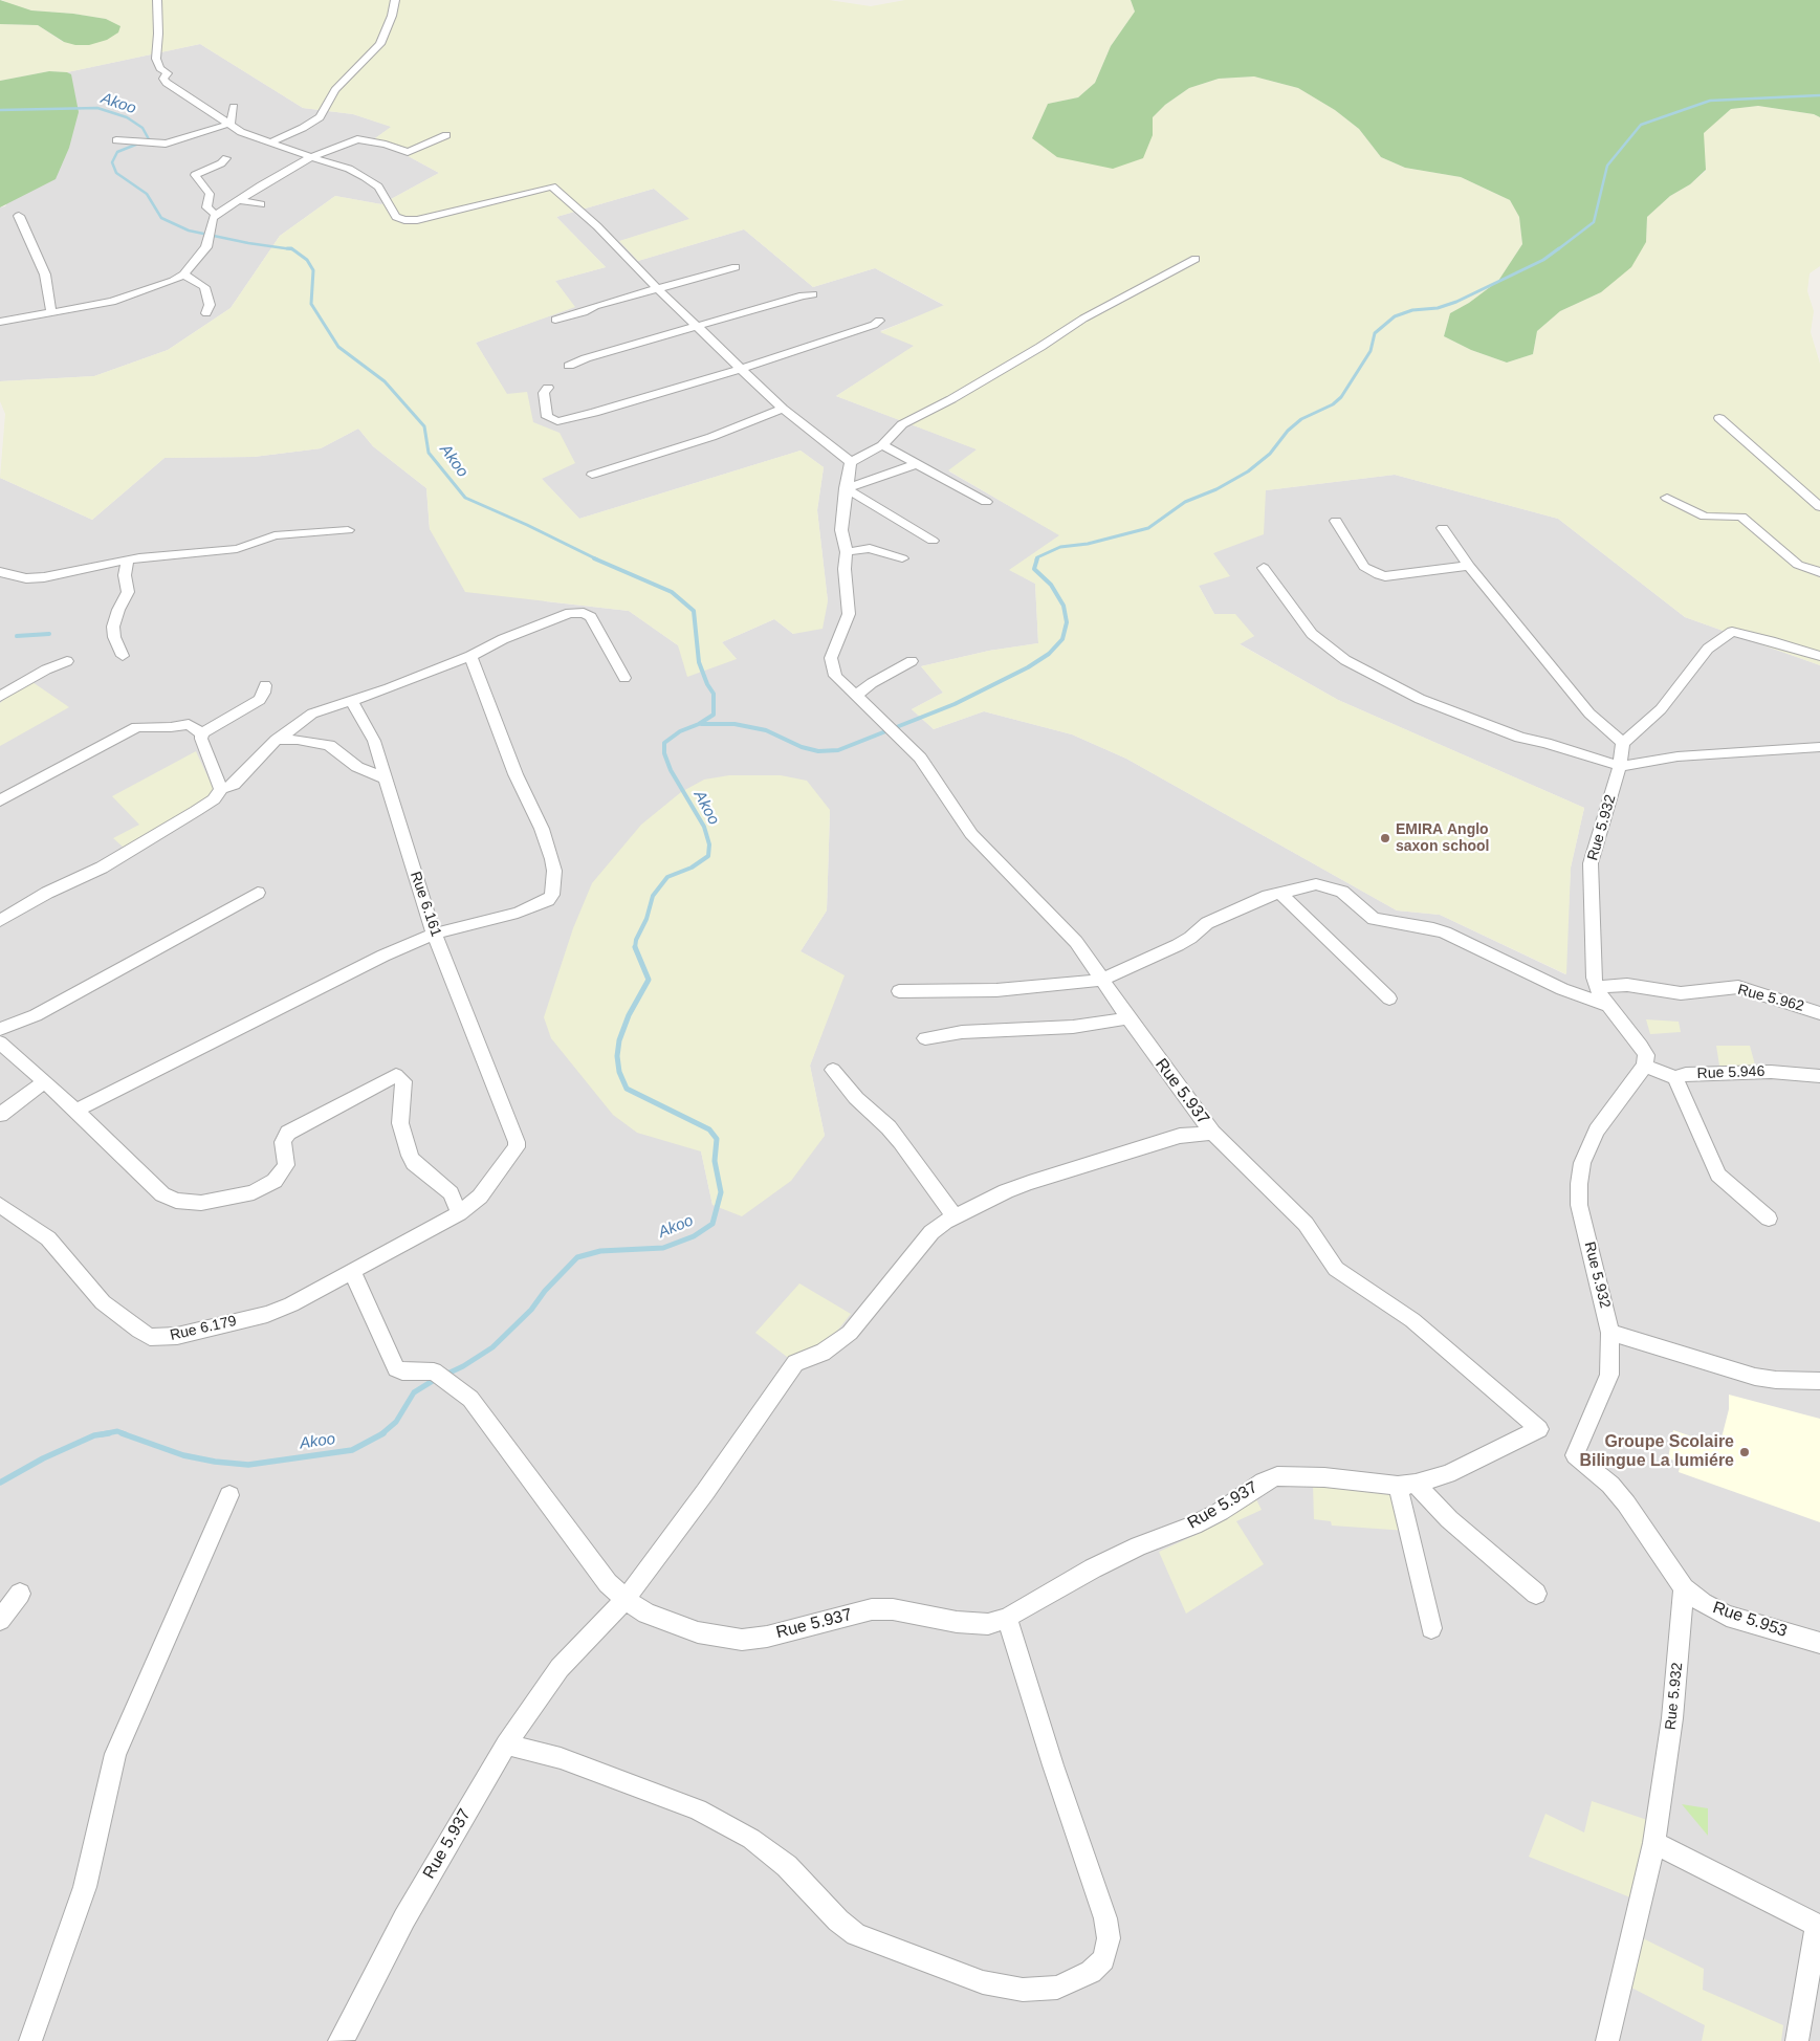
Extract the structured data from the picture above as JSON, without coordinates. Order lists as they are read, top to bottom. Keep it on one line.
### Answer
{"streets":{"street":["Rue 5.932","Rue 6.161","Rue 5.962","Rue 5.946","Rue 5.937","Rue 6.179","Rue 5.953"]},"crossings":[["Rue 5.932","Rue 5.962"],["Rue 5.932","Rue 5.953"],["Rue 6.161","Rue 6.179"]],"water":["Akoo"],"places":["EMIRA Anglo saxon school","Groupe Scolaire Bilingue La lumiére"]}
